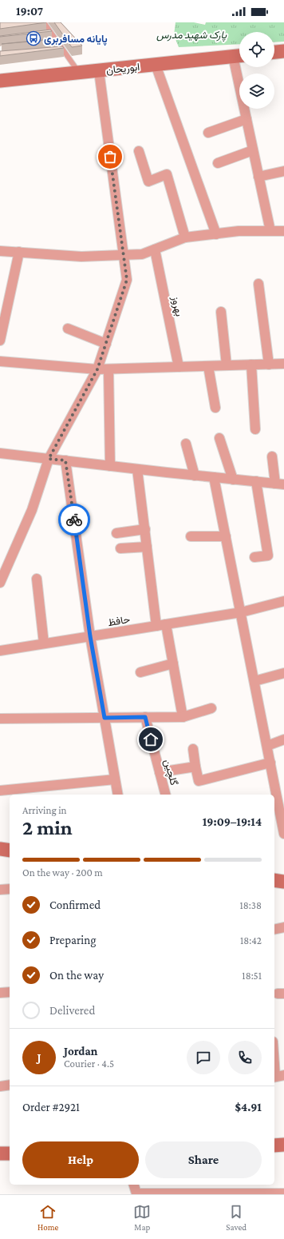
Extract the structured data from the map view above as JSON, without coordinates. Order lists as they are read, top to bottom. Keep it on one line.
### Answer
{"streets":{"street":["ابوریحان","بهروز","حافظ","گلچین"]},"parks":["پارک شهید مدرس"],"places":{"bus stop":["پایانه مسافربری"]},"page":{"status":"19:07","heading":["2 min","Arriving in","19:09–19:14"],"panel":["Jordan","Courier · 4.5","Order #2921","$4.91"],"bar":"On the way · 200 m","list":[["Confirmed","18:38"],["Preparing","18:42"],["On the way","18:51"],"Delivered"],"round":"J","buttons":["Help","Share"],"tabs":["Home","Map","Saved"]}}
